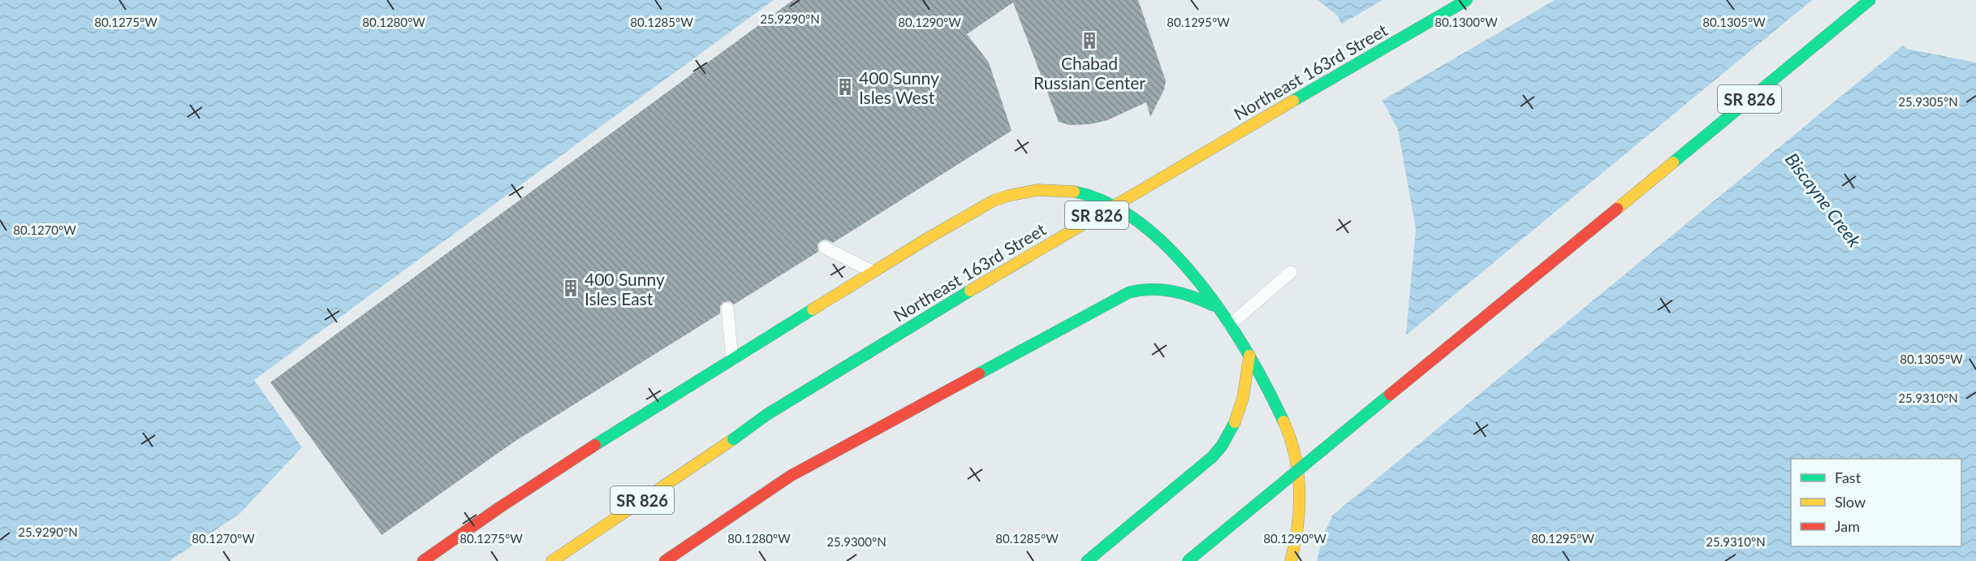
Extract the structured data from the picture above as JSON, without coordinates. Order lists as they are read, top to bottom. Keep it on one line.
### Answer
{"streets":{"main road":["Northeast 163rd Street","SR 826"]},"water":["Biscayne Creek"],"places":{"building":["Chabad Russian Center","400 Sunny Isles West","400 Sunny Isles East"]},"legend":["Fast","Slow","Jam"],"coordinates":["25.9290°N","80.1275°W","80.1280°W","80.1285°W","80.1290°W","80.1295°W","80.1300°W","80.1305°W","25.9305°N","80.1270°W","25.9310°N","25.9300°N"]}
